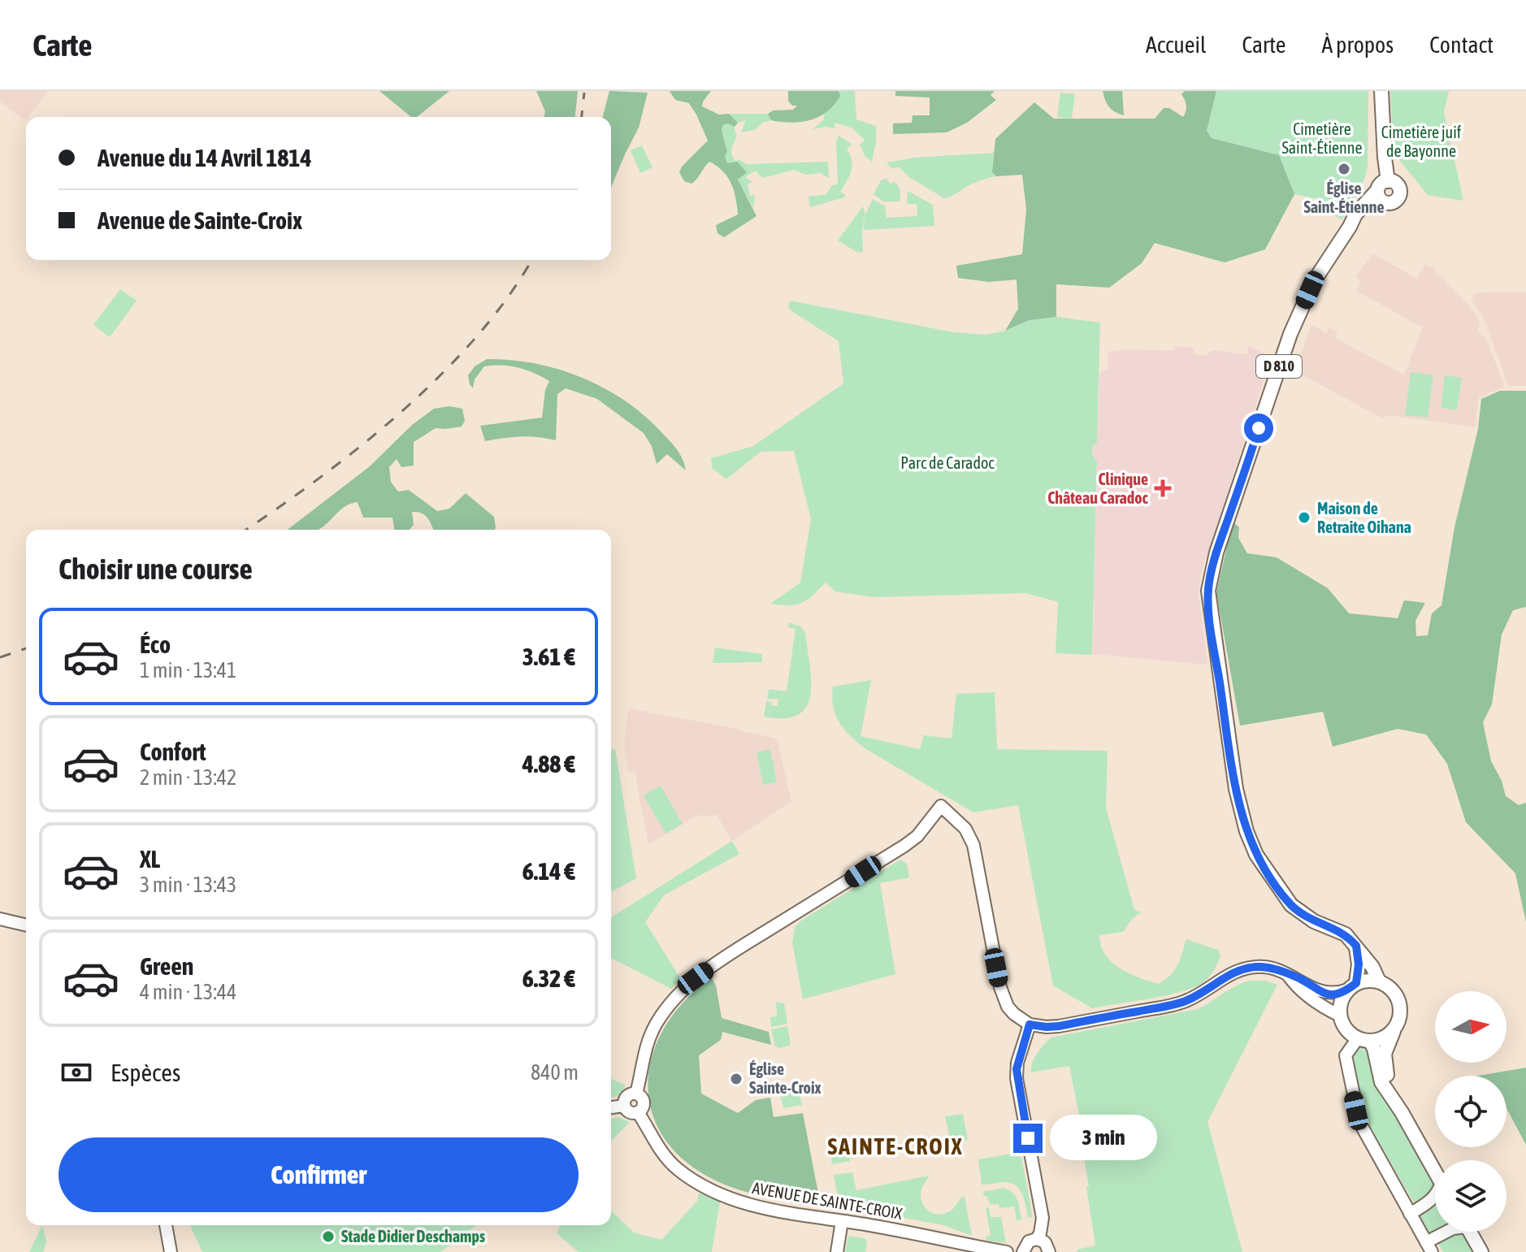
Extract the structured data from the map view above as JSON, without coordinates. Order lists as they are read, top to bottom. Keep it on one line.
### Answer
{"streets":{"main road":["D 810"],"street":["AVENUE DE SAINTE-CROIX"]},"districts":["SAINTE-CROIX"],"parks":["Cimetière Saint-Étienne","Cimetière juif de Bayonne","Parc de Caradoc"],"places":{"other":["Église Saint-Étienne","Maison de Retraite Oihana","Église Sainte-Croix","Stade Didier Deschamps"],"health":["Clinique Château Caradoc"]},"north":"right","page":{"header":"Carte","nav":["Accueil","Carte","À propos","Contact"],"banner":["Avenue du 14 Avril 1814","Avenue de Sainte-Croix"],"heading":"Choisir une course","list":[{"name":"Éco","note":"1 min · 13:41","value":"3.61 €"},{"name":"Confort","note":"2 min · 13:42","value":"4.88 €"},{"name":"XL","note":"3 min · 13:43","value":"6.14 €"},{"name":"Green","note":"4 min · 13:44","value":"6.32 €"}],"pay":["Espèces","840 m"],"bubble":"3 min","buttons":"Confirmer"}}
